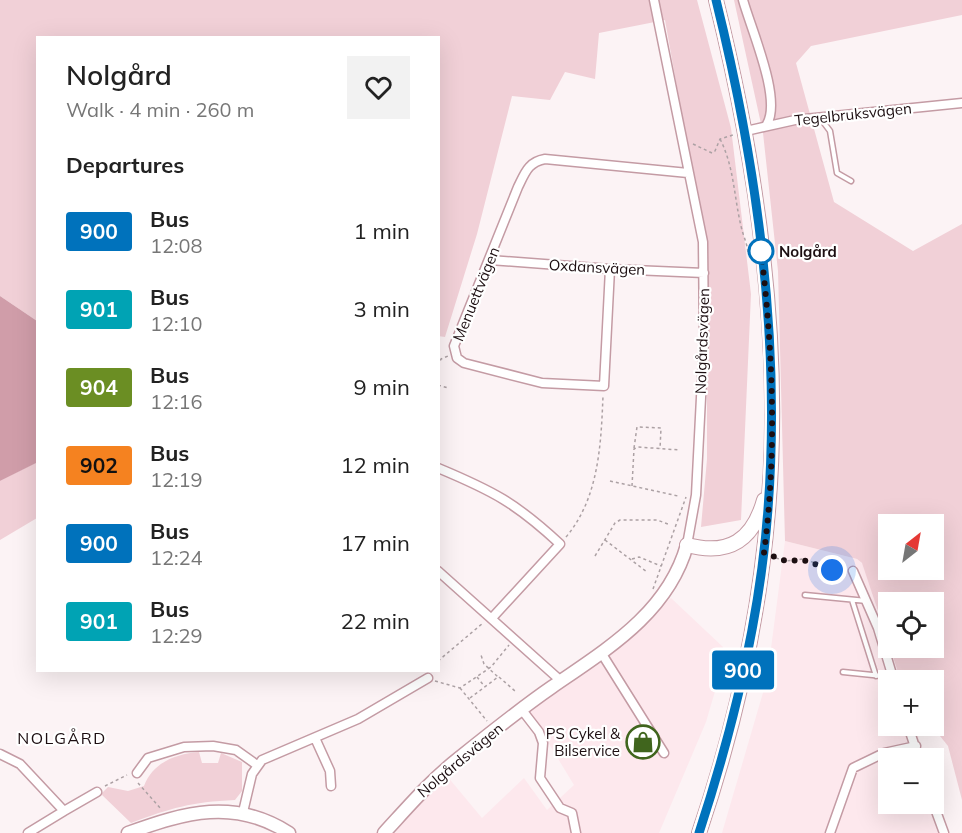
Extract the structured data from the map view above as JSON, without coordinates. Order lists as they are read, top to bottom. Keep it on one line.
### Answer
{"streets":{"street":["Tegelbruksvägen","Oxdansvägen","Menuettvägen","Nolgårdsvägen"]},"crossings":[["Oxdansvägen","Menuettvägen"],["Oxdansvägen","Nolgårdsvägen"],["Menuettvägen","Nolgårdsvägen"]],"districts":["NOLGÅRD"],"places":{"other":["Nolgård"],"shop":["PS Cykel & Bilservice"]},"lines":["bus line 900"],"north":"top right","page":{"on_map":"900","heading":[["Nolgård","Walk · 4 min · 260 m"],"Departures"],"list":[{"mark":"900","name":"Bus","note":"12:08","value":"1 min"},{"mark":"901","name":"Bus","note":"12:10","value":"3 min"},{"mark":"904","name":"Bus","note":"12:16","value":"9 min"},{"mark":"902","name":"Bus","note":"12:19","value":"12 min"},{"mark":"900","name":"Bus","note":"12:24","value":"17 min"},{"mark":"901","name":"Bus","note":"12:29","value":"22 min"}],"map_buttons":["+","−"]}}
